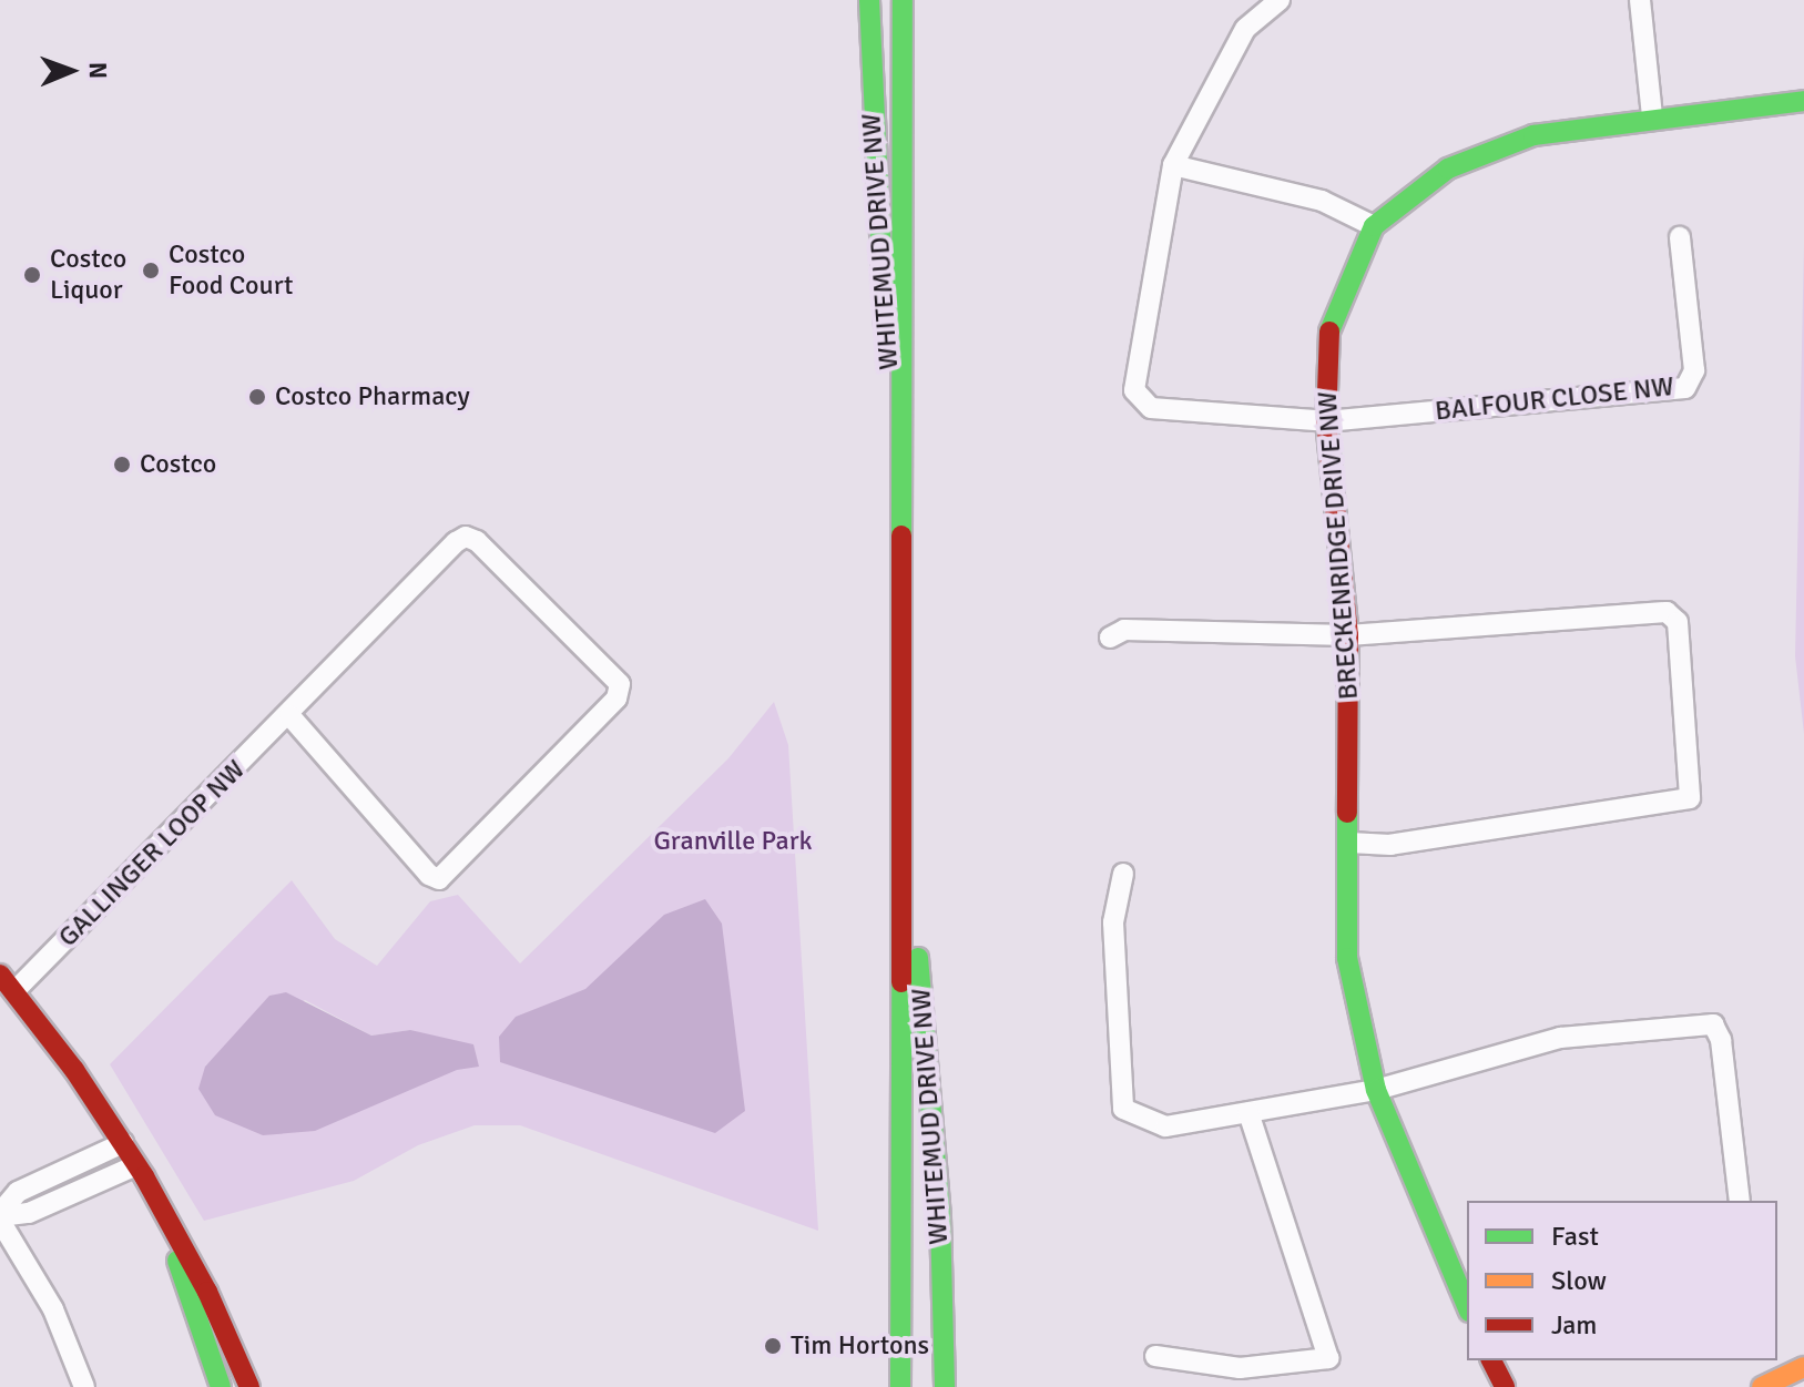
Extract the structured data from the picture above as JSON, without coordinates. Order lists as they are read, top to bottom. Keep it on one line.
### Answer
{"streets":{"main road":["WHITEMUD DRIVE NW","BRECKENRIDGE DRIVE NW"],"street":["BALFOUR CLOSE NW","GALLINGER LOOP NW"]},"crossings":[["BALFOUR CLOSE NW","BRECKENRIDGE DRIVE NW"]],"parks":["Granville Park"],"places":["Costco Food Court","Costco Liquor","Costco Pharmacy","Costco","Tim Hortons"],"legend":["Fast","Slow","Jam"],"north":"right"}
